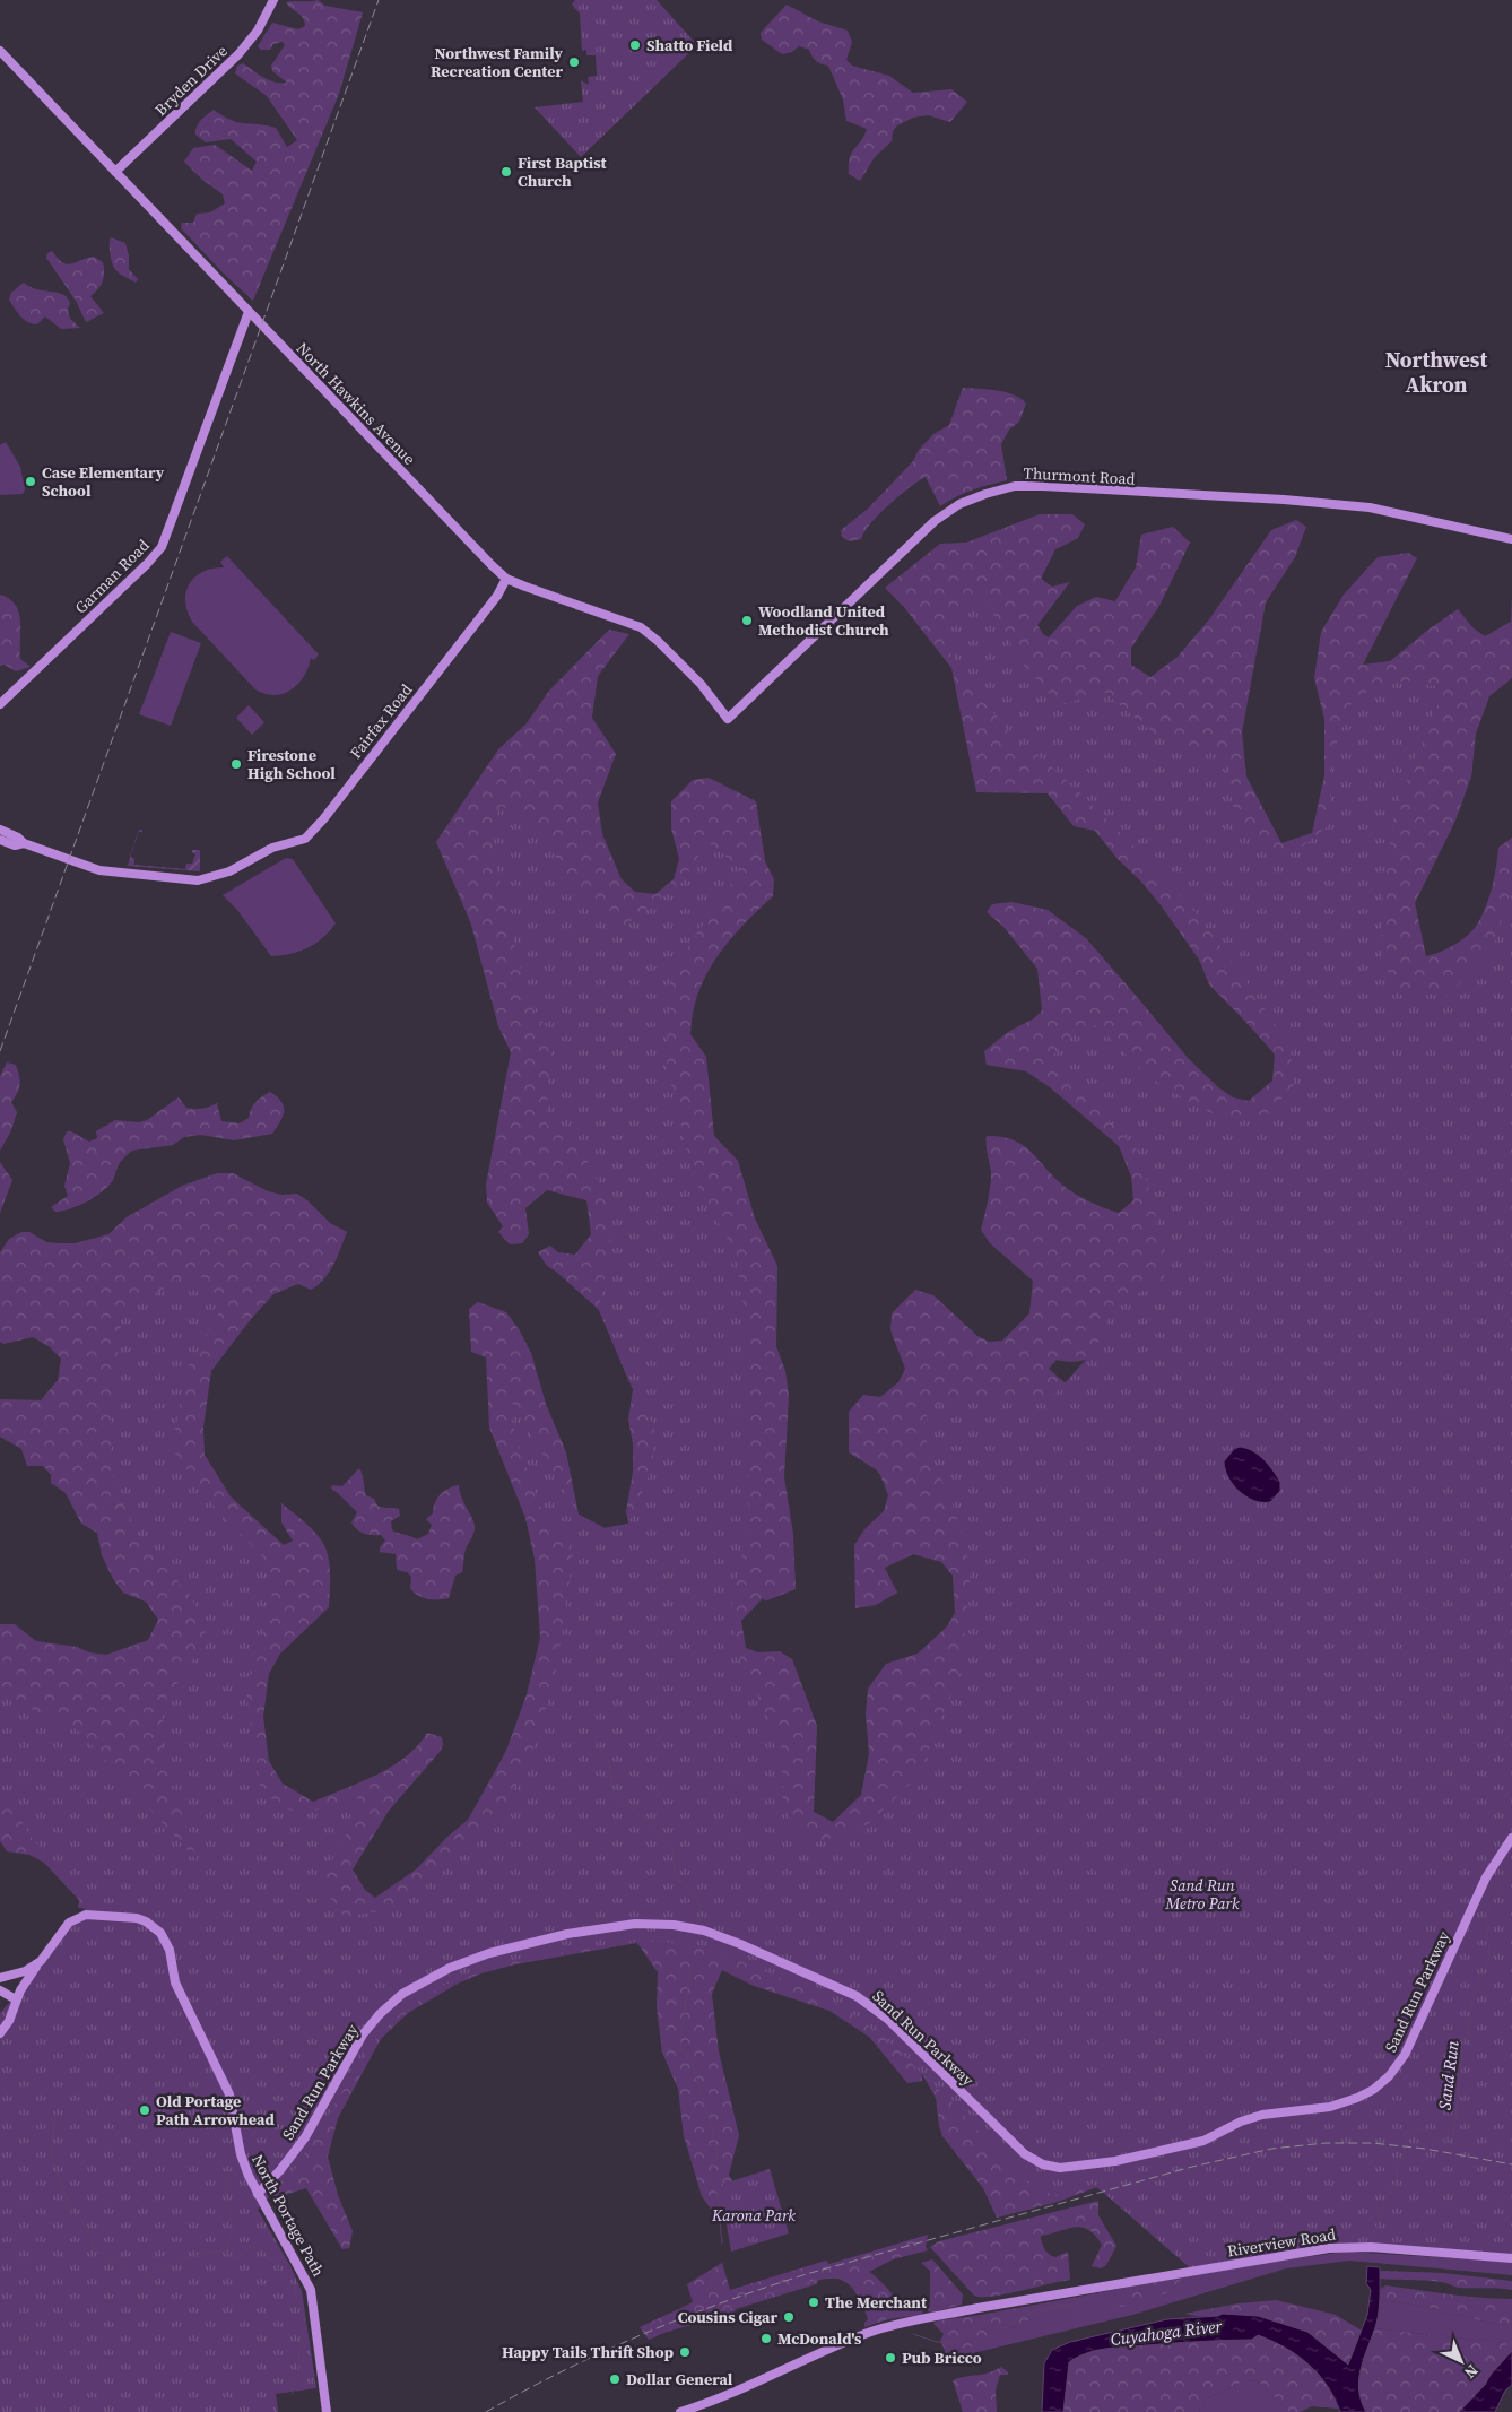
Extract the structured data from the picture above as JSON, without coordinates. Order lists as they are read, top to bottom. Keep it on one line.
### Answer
{"streets":{"street":["Bryden Drive","North Hawkins Avenue","Thurmont Road","Garman Road","Fairfax Road","Sand Run Parkway","North Portage Path","Riverview Road"]},"crossings":[["Bryden Drive","North Hawkins Avenue"],["North Hawkins Avenue","Thurmont Road"],["North Hawkins Avenue","Garman Road"],["North Hawkins Avenue","Fairfax Road"],["Sand Run Parkway","North Portage Path"]],"districts":["Northwest Akron"],"water":["Sand Run","Cuyahoga River"],"parks":["Sand Run Metro Park","Karona Park"],"places":["Shatto Field","Northwest Family Recreation Center","First Baptist Church","Case Elementary School","Woodland United Methodist Church","Firestone High School","Old Portage Path Arrowhead","The Merchant","Cousins Cigar","McDonald's","Happy Tails Thrift Shop","Pub Bricco","Dollar General"],"north":"bottom right"}
